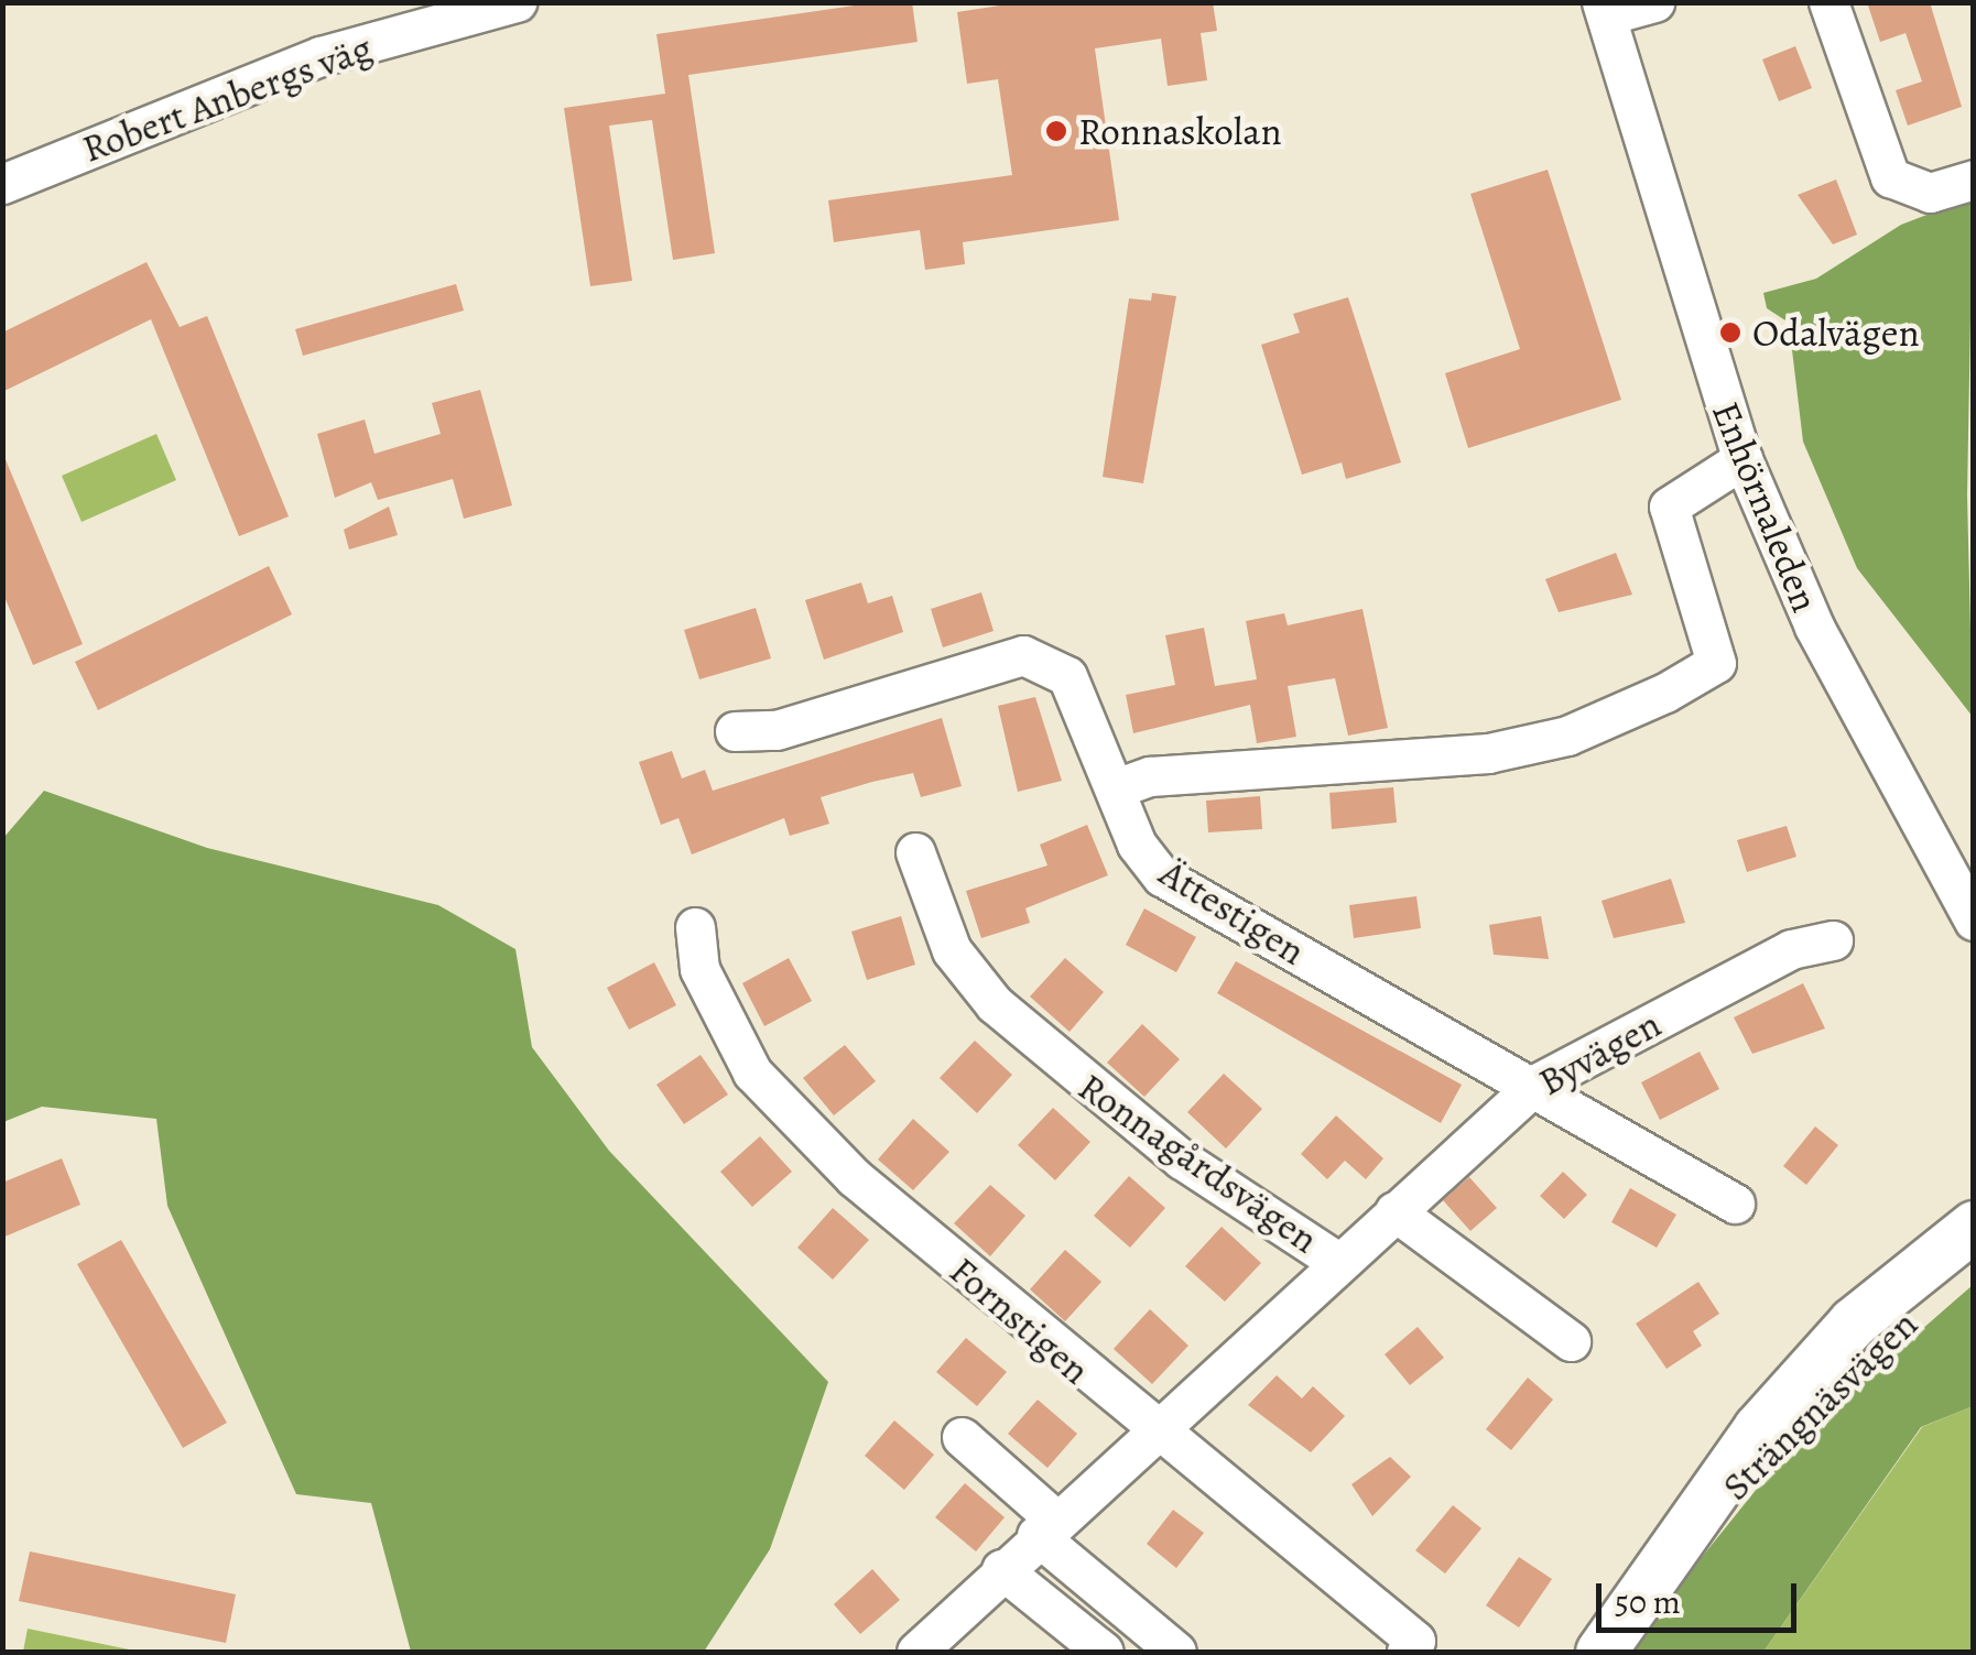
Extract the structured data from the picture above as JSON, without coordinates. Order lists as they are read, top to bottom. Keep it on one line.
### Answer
{"streets":{"main road":["Strängnäsvägen"],"street":["Robert Anbergs väg","Enhörnaleden","Ättestigen","Byvägen","Ronnagårdsvägen","Fornstigen"]},"crossings":[["Ättestigen","Byvägen"],["Byvägen","Ronnagårdsvägen"],["Byvägen","Fornstigen"]],"places":["Ronnaskolan","Odalvägen"],"scale_bar":"50 m"}
